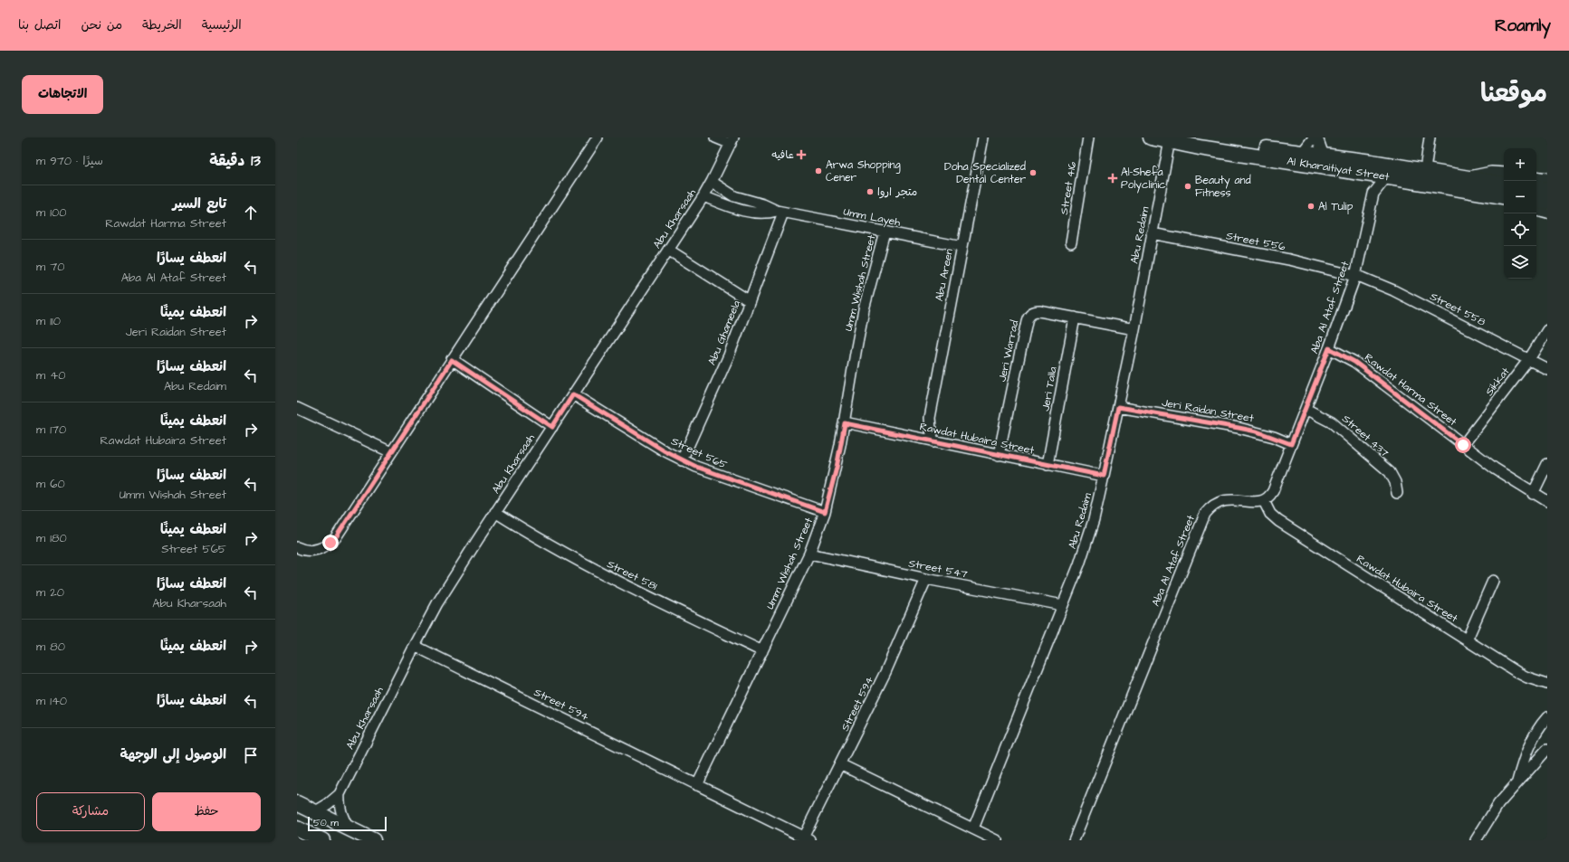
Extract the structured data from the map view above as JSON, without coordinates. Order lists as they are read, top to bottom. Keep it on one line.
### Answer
{"streets":{"street":["Al Kharaitiyat Street","Street 416","Umm Layeh","Abu Kharsaah","Abu Redaim","Street 556","Abu Areen","Umm Wishah Street","Aba Al Ataf Street","Street 558","Abu Ghameela","Jeri Warrad","Sikkat","Jeri Talla","Rawdat Harma Street","Jeri Raidan Street","Street 437","Rawdat Hubaira Street","Street 565","Street 547","Street 581","Street 594"]},"crossings":[["Al Kharaitiyat Street","Abu Redaim"],["Umm Layeh","Abu Kharsaah"],["Umm Layeh","Abu Areen"],["Umm Layeh","Umm Wishah Street"],["Umm Layeh","Abu Ghameela"],["Abu Kharsaah","Street 565"],["Abu Kharsaah","Street 581"],["Abu Kharsaah","Street 594"],["Abu Redaim","Street 556"],["Abu Redaim","Jeri Warrad"],["Abu Redaim","Jeri Raidan Street"],["Abu Redaim","Rawdat Hubaira Street"],["Abu Redaim","Street 547"],["Street 556","Aba Al Ataf Street"],["Street 556","Street 558"],["Abu Areen","Rawdat Hubaira Street"],["Umm Wishah Street","Rawdat Hubaira Street"],["Umm Wishah Street","Street 565"],["Umm Wishah Street","Street 547"],["Umm Wishah Street","Street 581"],["Umm Wishah Street","Street 594"],["Aba Al Ataf Street","Street 558"],["Aba Al Ataf Street","Rawdat Harma Street"],["Aba Al Ataf Street","Jeri Raidan Street"],["Aba Al Ataf Street","Street 437"],["Aba Al Ataf Street","Rawdat Hubaira Street"],["Street 558","Sikkat"],["Abu Ghameela","Street 565"],["Jeri Warrad","Jeri Talla"],["Jeri Warrad","Rawdat Hubaira Street"],["Sikkat","Rawdat Harma Street"],["Jeri Talla","Rawdat Hubaira Street"],["Street 547","Street 594"]],"places":{"health":["عافيه","Al-Shefa Polyclinic"],"other":["Arwa Shopping Cener","Doha Specialized Dental Center","Beauty and Fitness","متجر اروا","Al Tulip"]},"scale_bar":"50 m","page":{"header":"Roamly","nav":["الرئيسية","الخريطة","من نحن","اتصل بنا"],"title":"موقعنا","buttons":["الاتجاهات",["حفظ","مشاركة"]],"heading":["13 دقيقة","سيرًا · 970 m"],"map_buttons":["+","−"],"list":[["تابع السير","Rawdat Harma Street","100 m"],["انعطف يسارًا","Aba Al Ataf Street","70 m"],["انعطف يمينًا","Jeri Raidan Street","110 m"],["انعطف يسارًا","Abu Redaim","40 m"],["انعطف يمينًا","Rawdat Hubaira Street","170 m"],["انعطف يسارًا","Umm Wishah Street","60 m"],["انعطف يمينًا","Street 565","180 m"],["انعطف يسارًا","Abu Kharsaah","20 m"],["انعطف يمينًا","80 m"],["انعطف يسارًا","140 m"],"الوصول إلى الوجهة"],"scale":"50 m"}}
